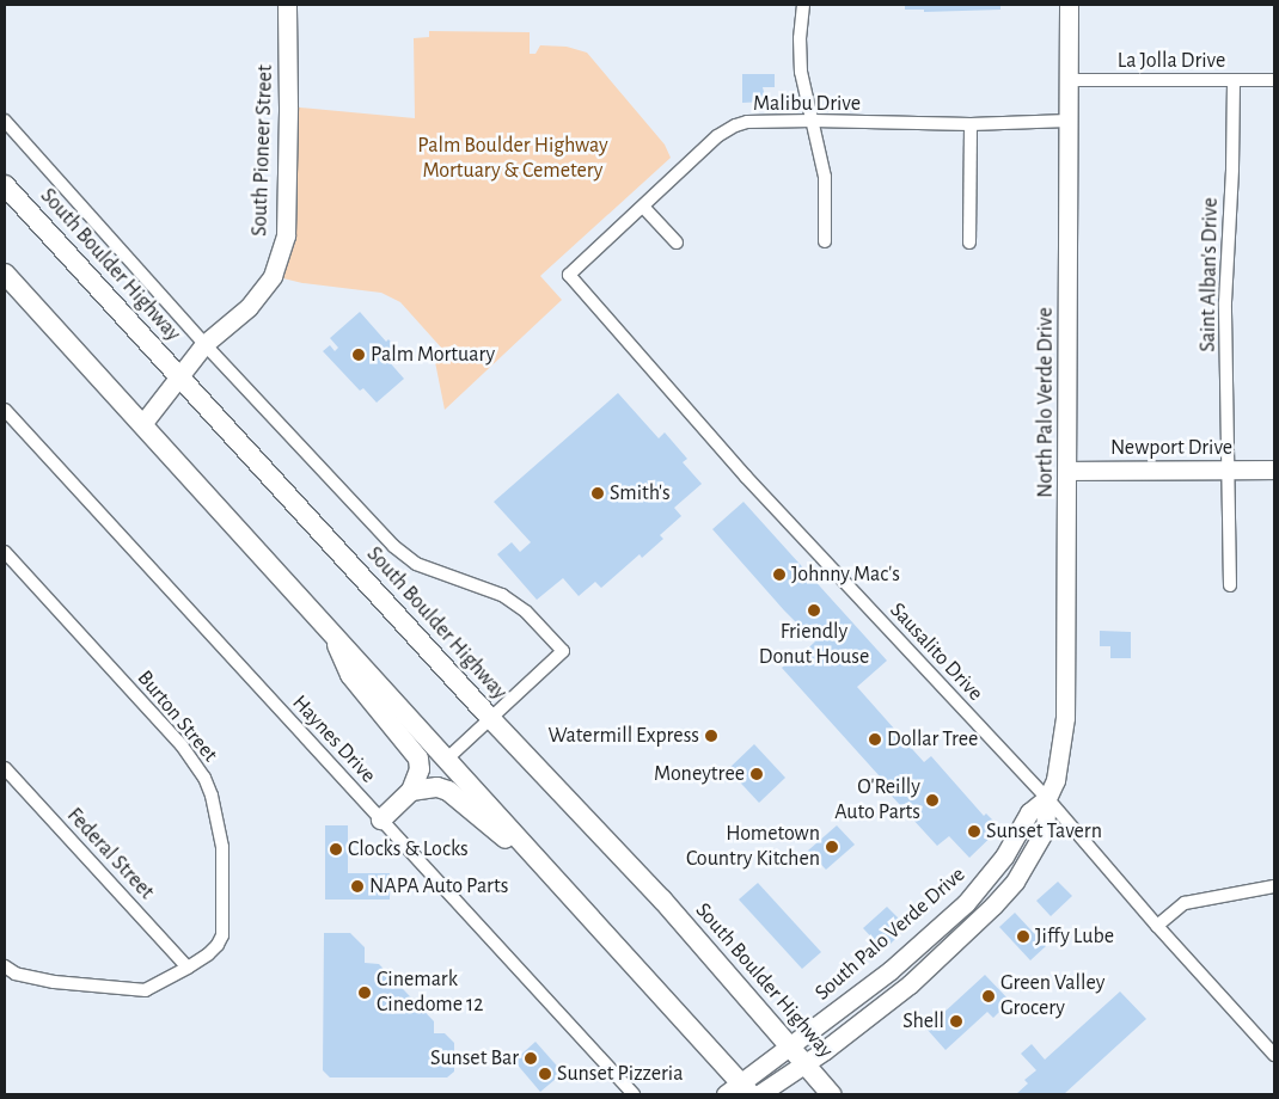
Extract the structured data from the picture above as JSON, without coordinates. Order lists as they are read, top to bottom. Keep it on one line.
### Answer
{"streets":{"main road":["South Boulder Highway"],"street":["La Jolla Drive","Malibu Drive","South Pioneer Street","Saint Alban's Drive","North Palo Verde Drive","Newport Drive","Sausalito Drive","Burton Street","Haynes Drive","Federal Street","South Palo Verde Drive"]},"crossings":[["La Jolla Drive","Saint Alban's Drive"],["La Jolla Drive","North Palo Verde Drive"],["Malibu Drive","North Palo Verde Drive"],["Malibu Drive","Sausalito Drive"],["South Pioneer Street","South Boulder Highway"],["South Boulder Highway","South Palo Verde Drive"],["Saint Alban's Drive","Newport Drive"],["North Palo Verde Drive","Newport Drive"],["North Palo Verde Drive","Sausalito Drive"],["North Palo Verde Drive","South Palo Verde Drive"],["Sausalito Drive","South Palo Verde Drive"],["Burton Street","Federal Street"]],"parks":["Palm Boulder Highway Mortuary & Cemetery"],"places":["Palm Mortuary","Smith's","Johnny Mac's","Friendly Donut House","Watermill Express","Dollar Tree","Moneytree","O'Reilly Auto Parts","Sunset Tavern","Hometown Country Kitchen","Clocks & Locks","NAPA Auto Parts","Jiffy Lube","Cinemark Cinedome 12","Green Valley Grocery","Shell","Sunset Bar","Sunset Pizzeria"]}
